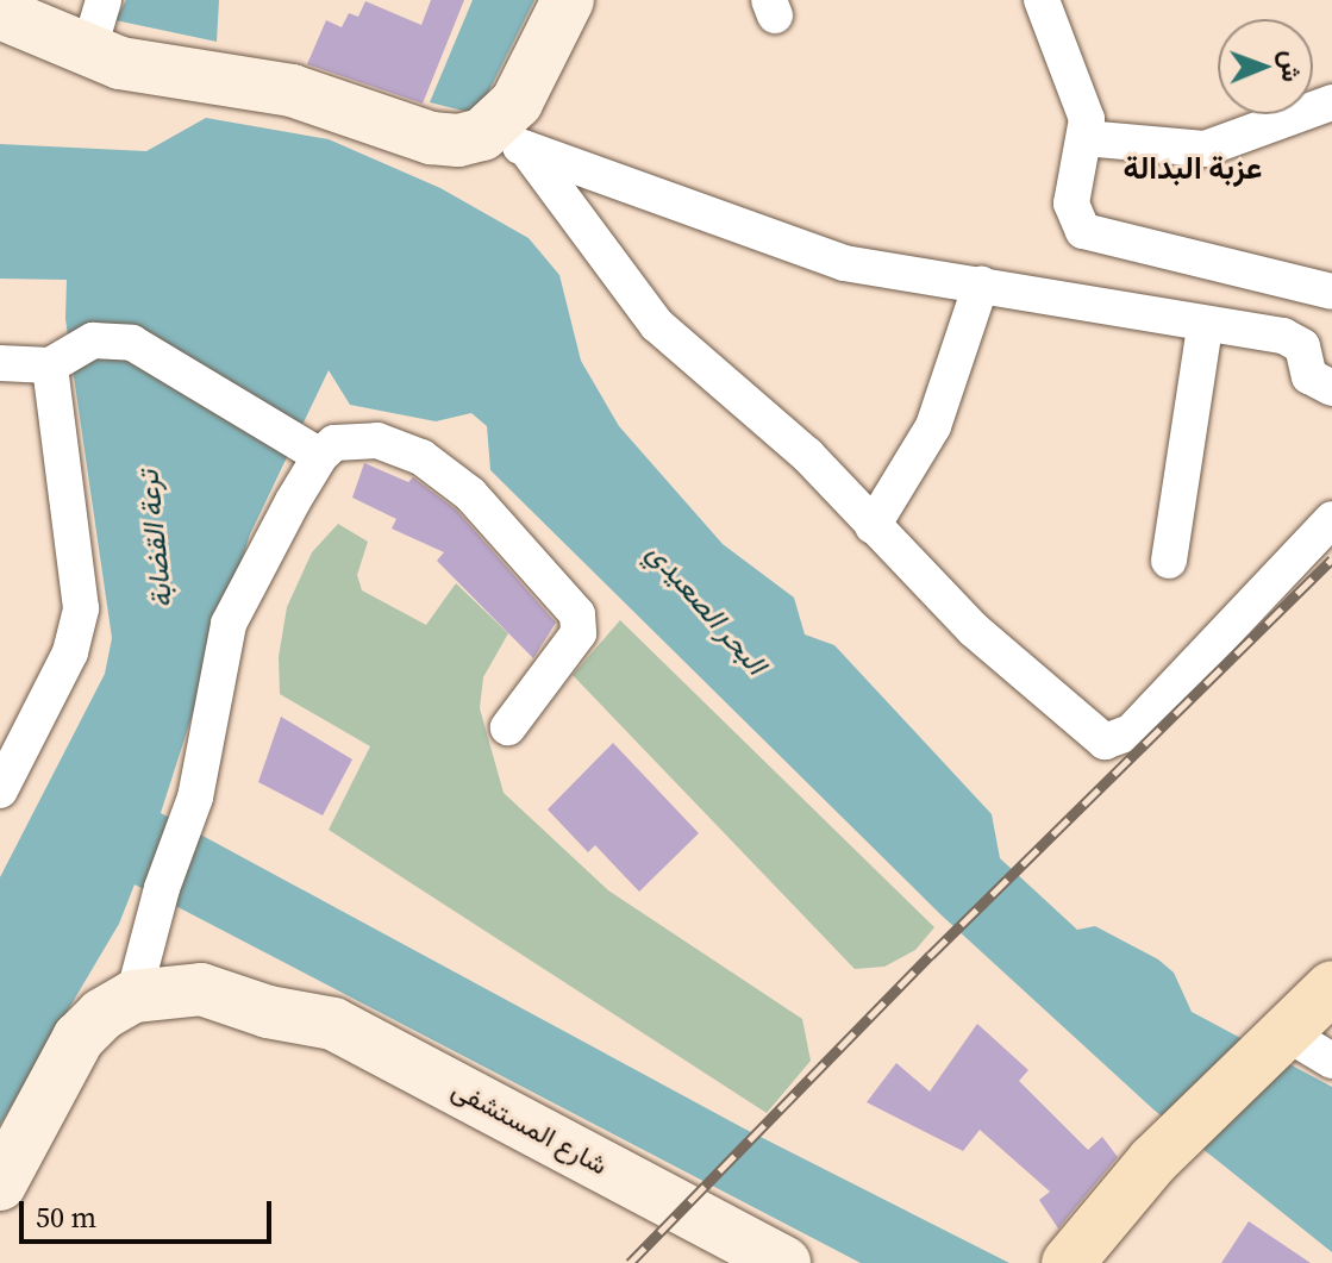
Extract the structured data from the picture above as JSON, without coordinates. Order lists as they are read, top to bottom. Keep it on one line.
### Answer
{"streets":{"main road":["شارع المستشفى"]},"districts":["عزبة البدالة"],"water":["ترعة القضابة","البحر الصعيدي"],"scale_bar":"50 m","north":"right"}
